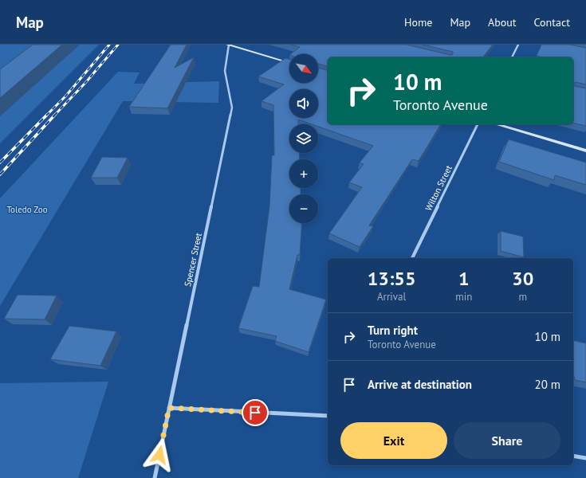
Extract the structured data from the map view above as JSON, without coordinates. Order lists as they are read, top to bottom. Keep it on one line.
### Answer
{"streets":{"street":["Wilton Street","Spencer Street"]},"parks":["Toledo Zoo"],"north":"bottom right","page":{"header":"Map","nav":["Home","Map","About","Contact"],"map_buttons":["+","−"],"turn":["10 m","Toronto Avenue"],"eta":["13:55","Arrival","1","min","30","m"],"list":[{"name":"Turn right","note":"Toronto Avenue","value":"10 m"},{"name":"Arrive at destination","value":"20 m"}],"buttons":["Exit","Share"]}}
